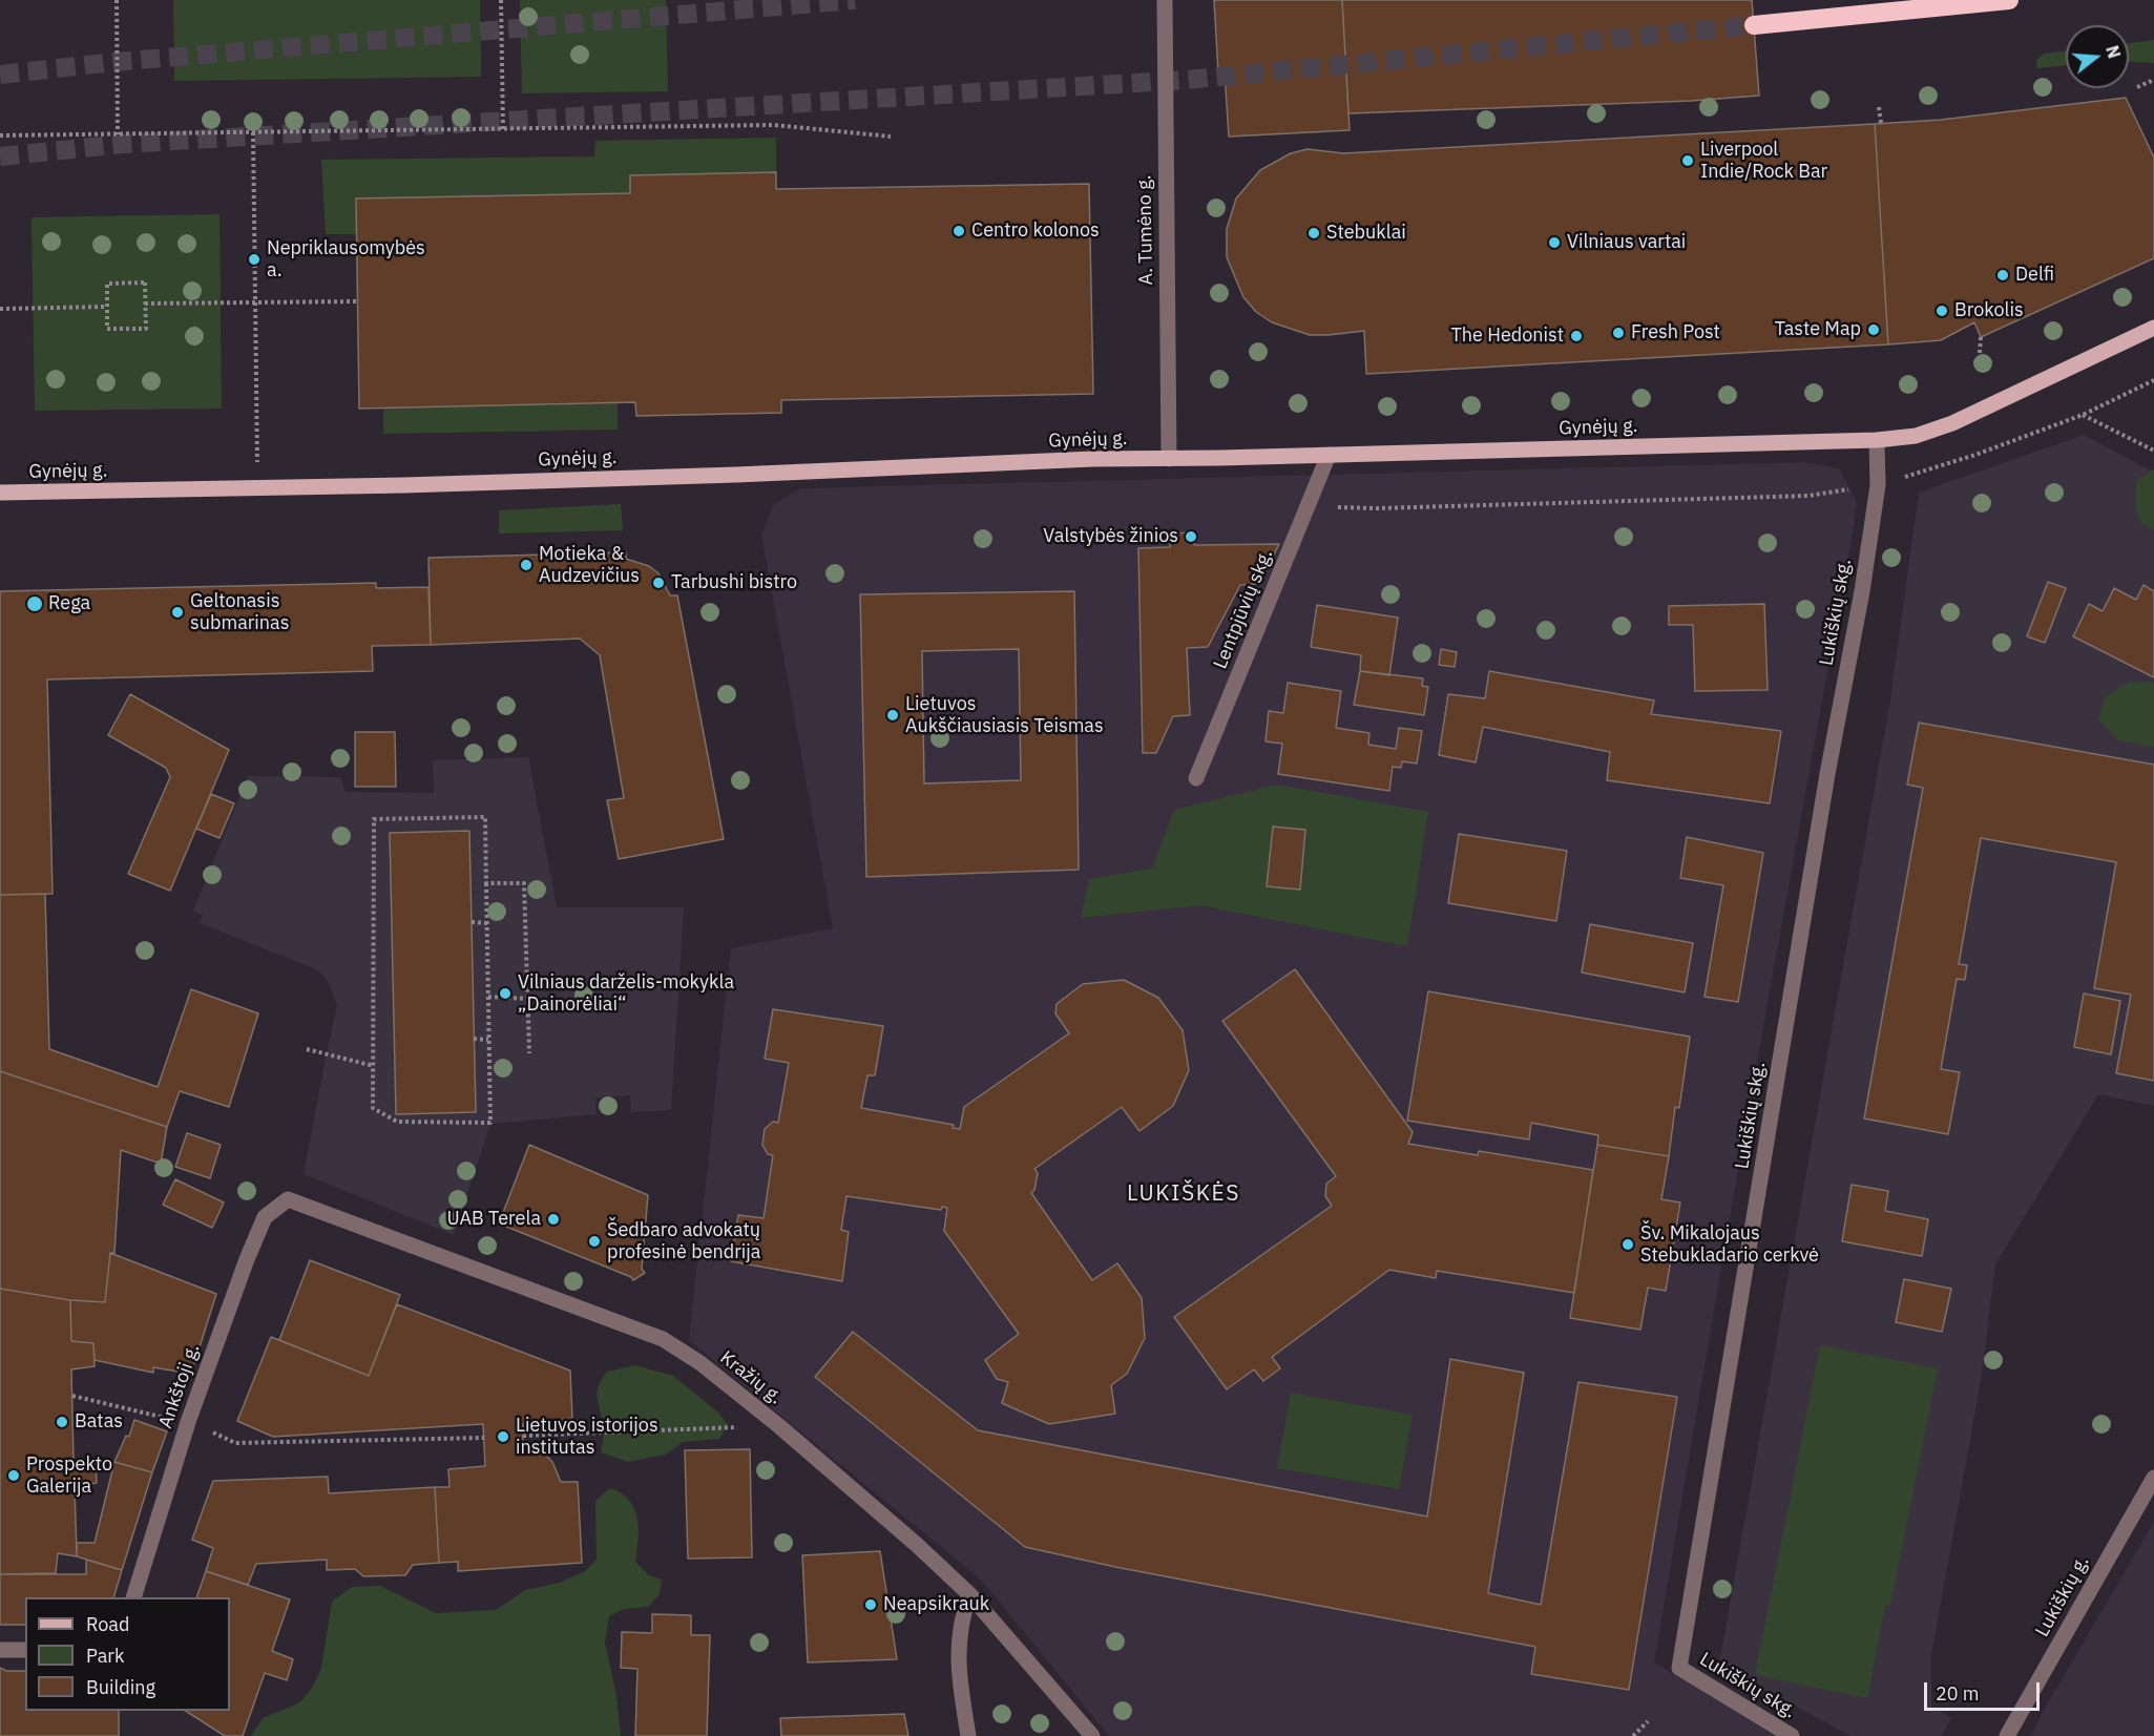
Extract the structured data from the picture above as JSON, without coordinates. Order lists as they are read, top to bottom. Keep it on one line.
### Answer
{"streets":{"main road":["Gynėjų g."],"street":["A. Tumėno g.","Lentpjūvių skg.","Lukiškių skg.","Kražių g.","Ankštoji g.","Lukiškių g."]},"crossings":[["A. Tumėno g.","Gynėjų g."],["Gynėjų g.","Lentpjūvių skg."],["Gynėjų g.","Lukiškių skg."],["Kražių g.","Ankštoji g."]],"districts":["LUKIŠKĖS"],"places":["Liverpool Indie/Rock Bar","Centro kolonos","Stebuklai","Vilniaus vartai","Nepriklausomybės a.","Delfi","Brokolis","Taste Map","Fresh Post","The Hedonist","Valstybės žinios","Motieka & Audzevičius","Tarbushi bistro","Rega","Geltonasis submarinas","Lietuvos Aukščiausiasis Teismas","Vilniaus darželis-mokykla „Dainorėliai“","UAB Terela","Šedbaro advokatų profesinė bendrija","Šv. Mikalojaus Stebukladario cerkvė","Batas","Lietuvos istorijos institutas","Prospekto Galerija","Neapsikrauk"],"legend":["Road","Park","Building"],"scale_bar":"20 m","north":"right"}
